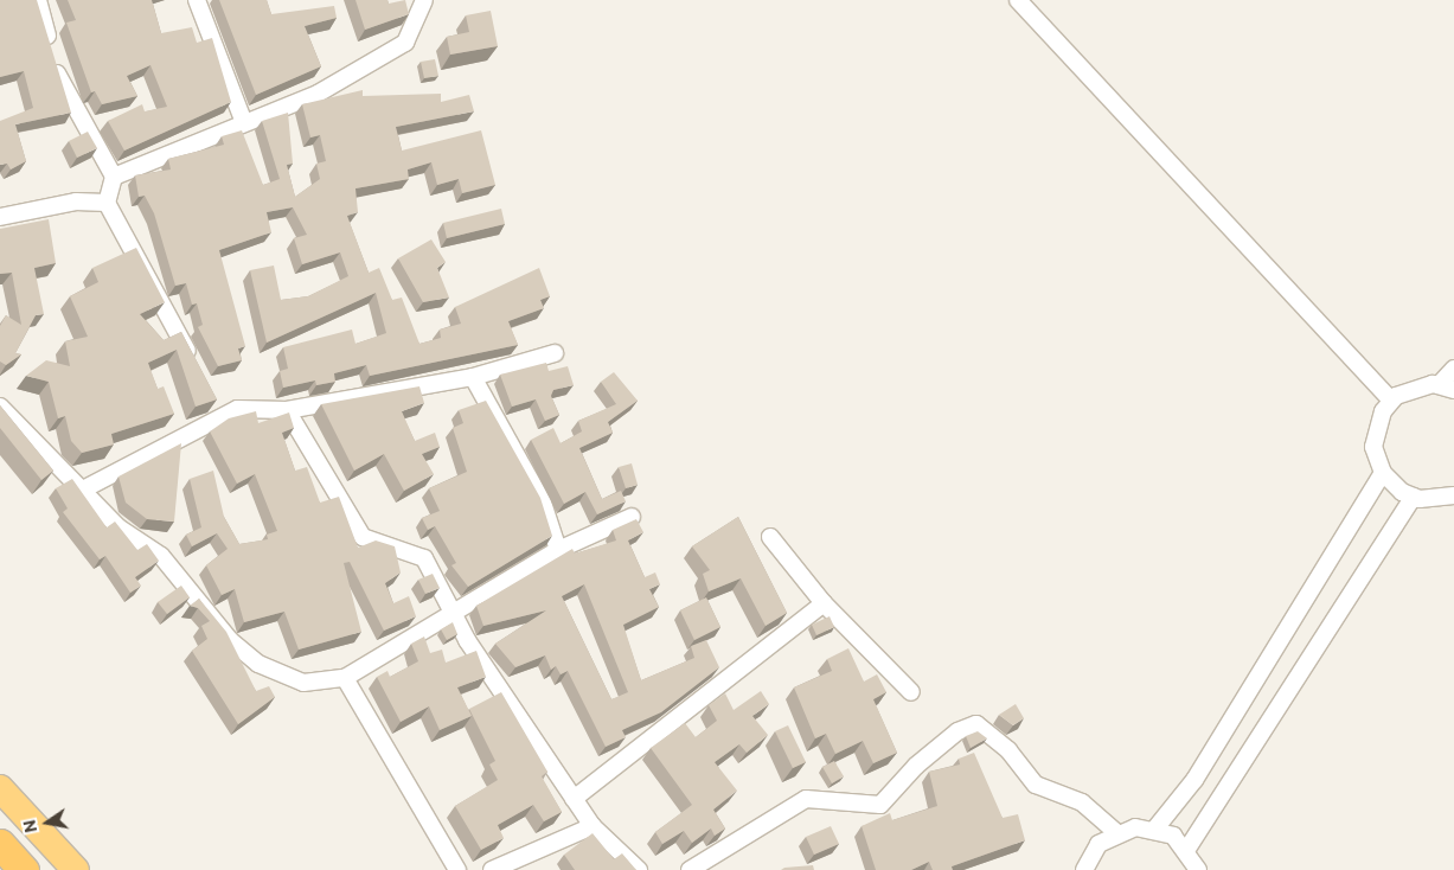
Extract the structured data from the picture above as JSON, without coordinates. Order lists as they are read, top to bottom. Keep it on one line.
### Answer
{"north":"left"}
